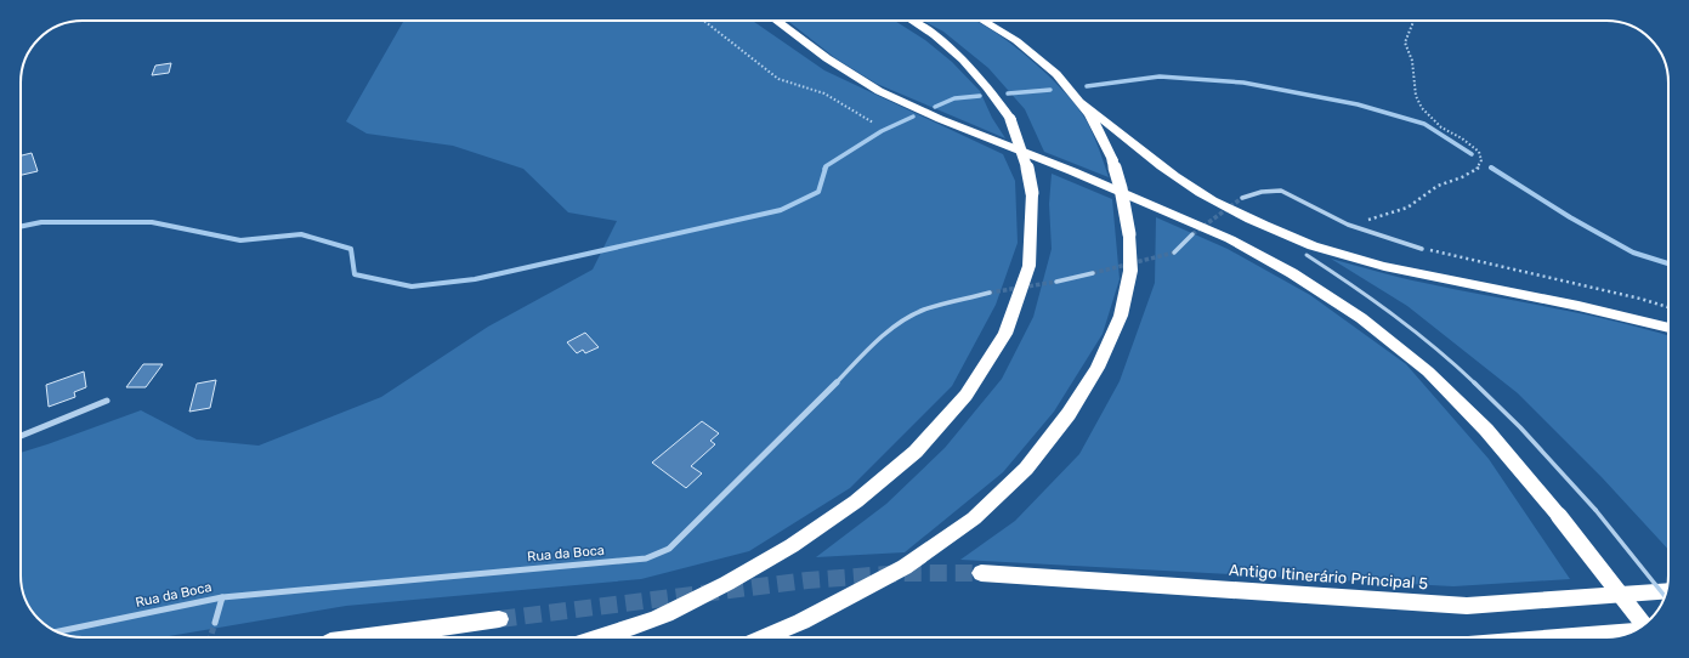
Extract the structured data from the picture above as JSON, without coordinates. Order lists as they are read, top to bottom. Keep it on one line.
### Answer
{"streets":{"highway":["Antigo Itinerário Principal 5"],"street":["Rua da Boca"]}}
